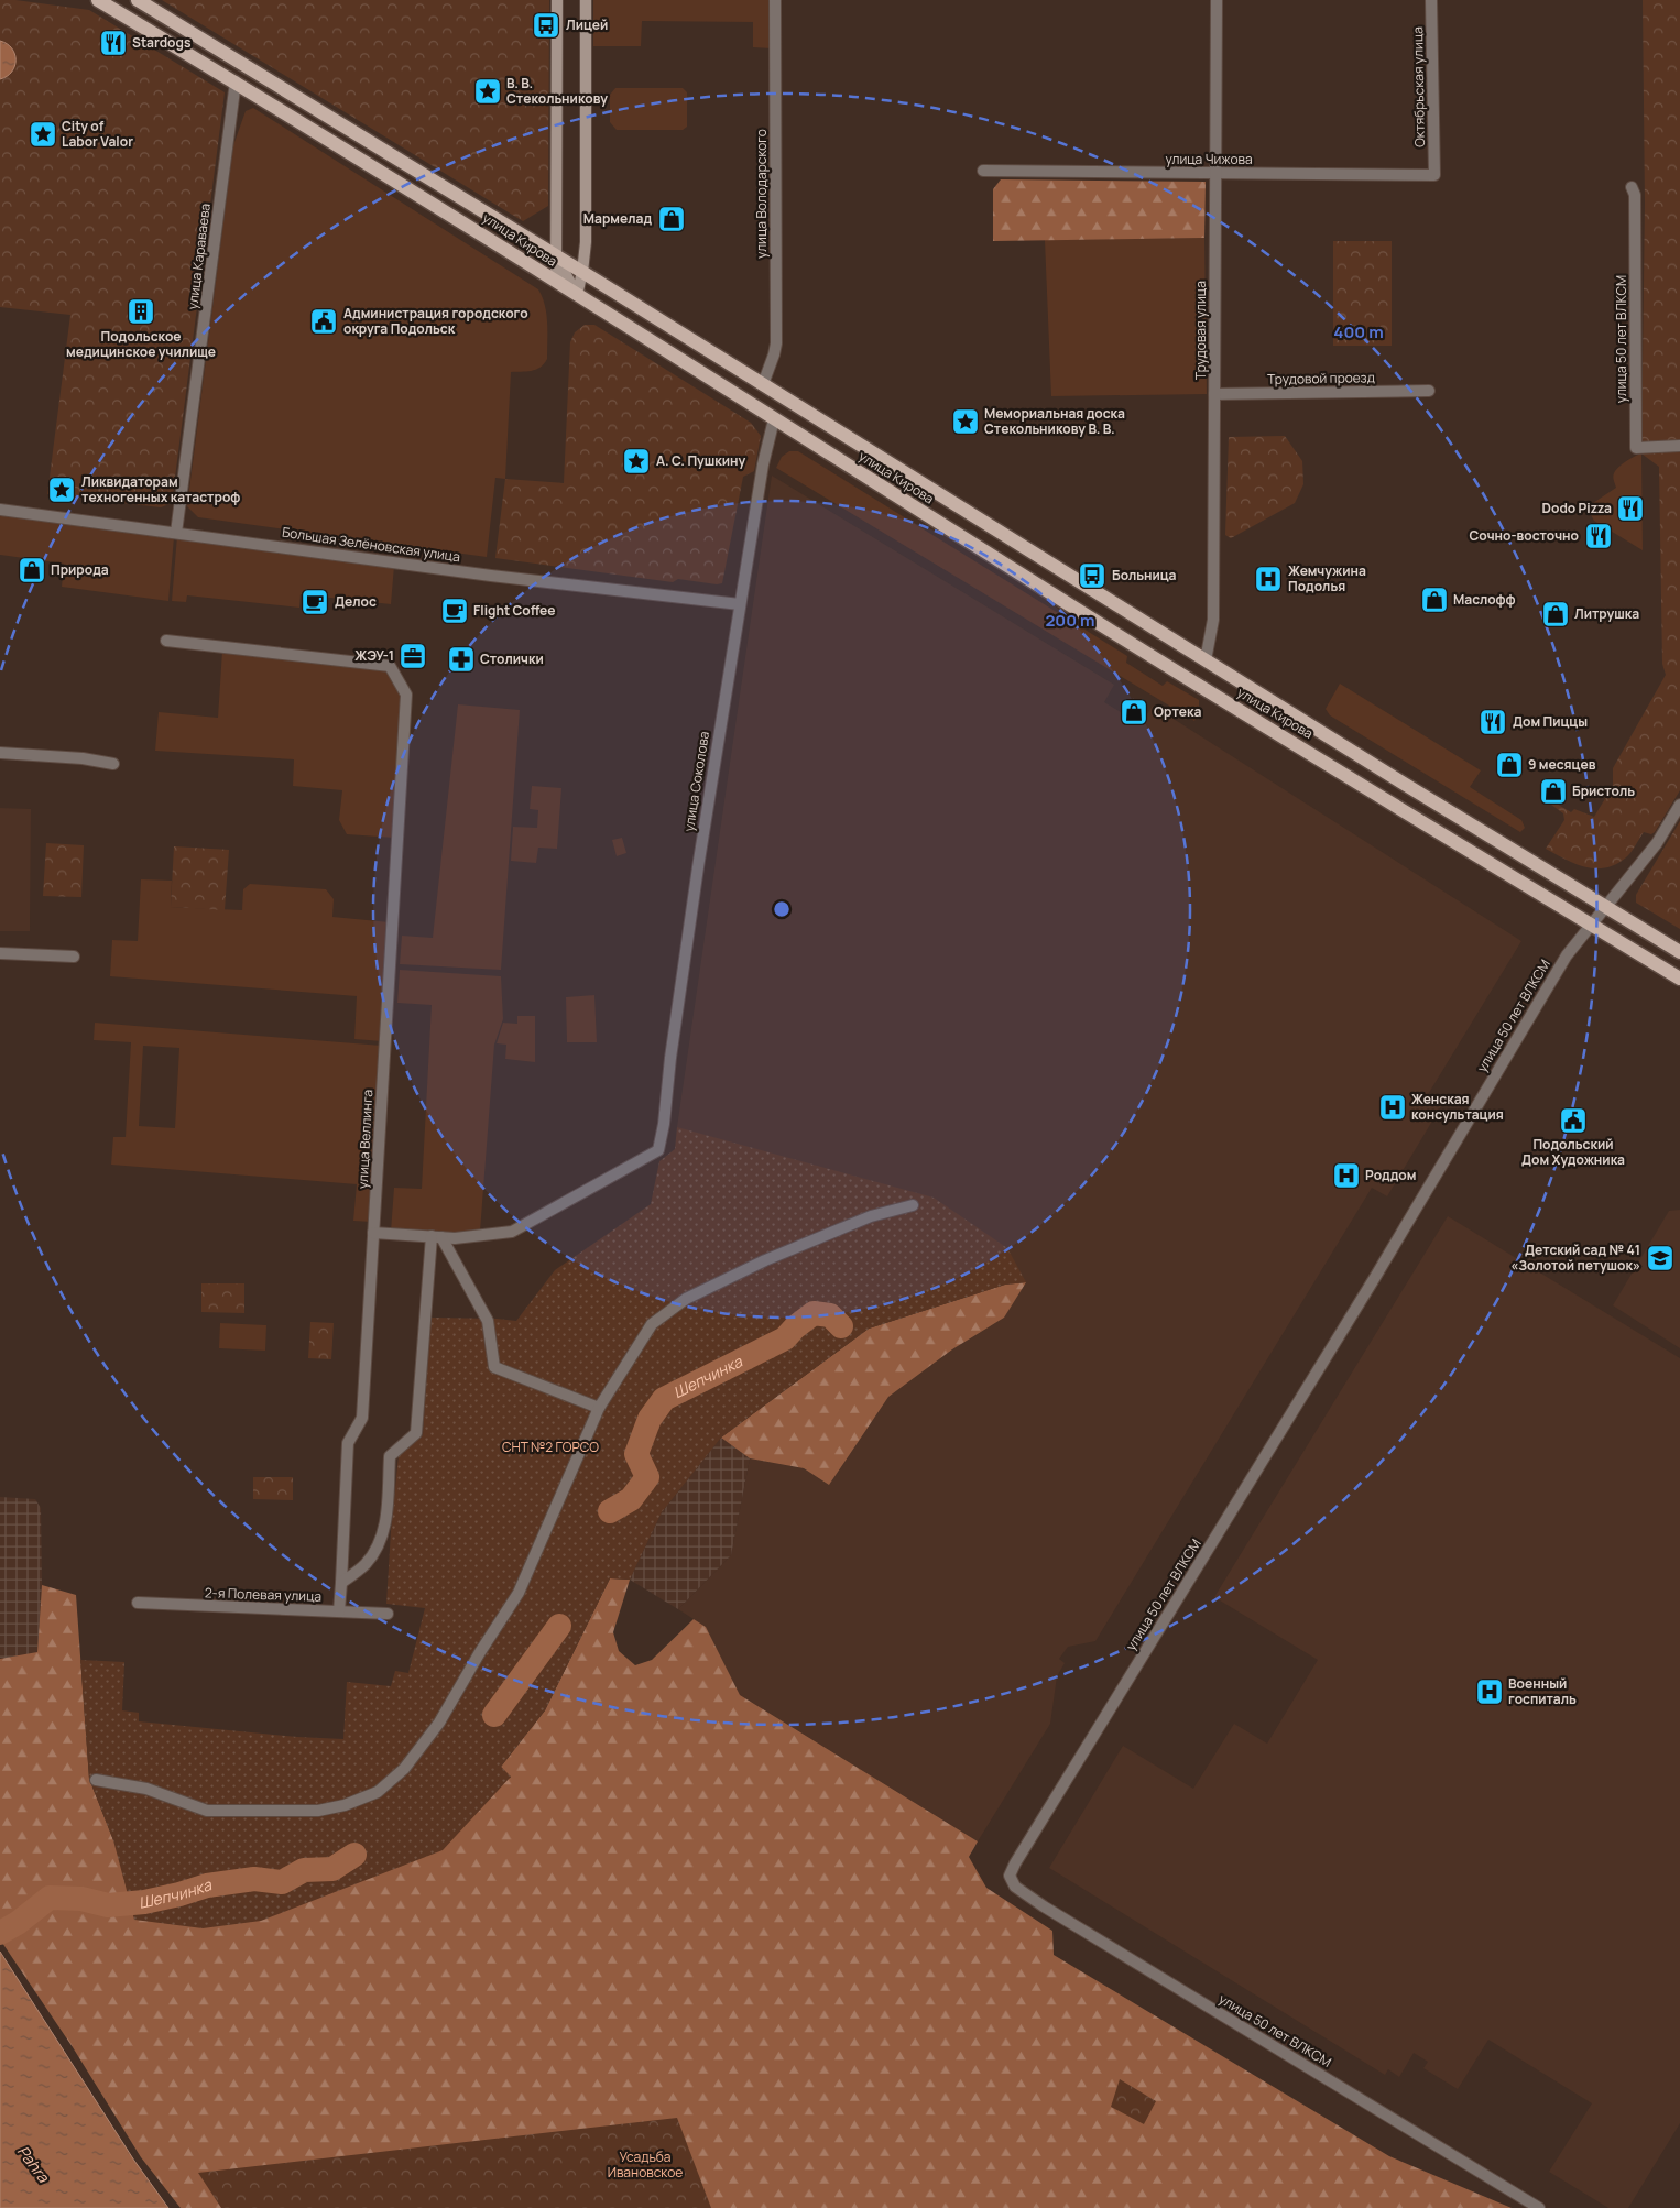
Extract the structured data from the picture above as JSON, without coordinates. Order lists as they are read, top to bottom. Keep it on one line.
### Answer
{"streets":{"main road":["улица Кирова"],"street":["Октябрьская улица","улица Чижова","улица Володарского","улица Караваева","Трудовая улица","улица 50 лет ВЛКСМ","Трудовой проезд","Большая Зелёновская улица","улица Соколова","улица Веллинга","2-я Полевая улица"]},"crossings":[["Октябрьская улица","улица Чижова"],["улица Чижова","Трудовая улица"],["улица Володарского","улица Кирова"],["улица Кирова","улица Караваева"],["улица Кирова","Трудовая улица"],["улица Кирова","улица 50 лет ВЛКСМ"],["улица Кирова","улица Соколова"],["улица Караваева","Большая Зелёновская улица"],["Трудовая улица","Трудовой проезд"],["Большая Зелёновская улица","улица Соколова"],["улица Веллинга","2-я Полевая улица"]],"water":["Шепчинка","Pahra"],"parks":["СНТ №2 ГОРСО","Усадьба Ивановское"],"places":{"bus stop":["Лицeй","Больница"],"restaurant":["Stardogs","Dodo Pizza","Сочно-восточно","Дом Пиццы"],"place":["В. В. Стекольникову","City of Labor Valor","Мемориальная доска Стекольникову В. В.","А. С. Пушкину","Ликвидаторам техногенных катастроф"],"shop":["Мармелад","Природа","Маслофф","Литрушка","Ортека","9 месяцев","Бристоль"],"building":["Подольское медицинское училище"],"public building":["Администрация городского округа Подольск","Подольский Дом Художника"],"hospital":["Жемчужина Подолья","Женская консультация","Роддом","Военный госпиталь"],"cafe":["Делос","Flight Coffee"],"office":["ЖЭУ-1"],"pharmacy":["Столички"],"school or university":["Детский сад № 41 «Золотой петушок»"]},"rings":["400 m","200 m"]}
